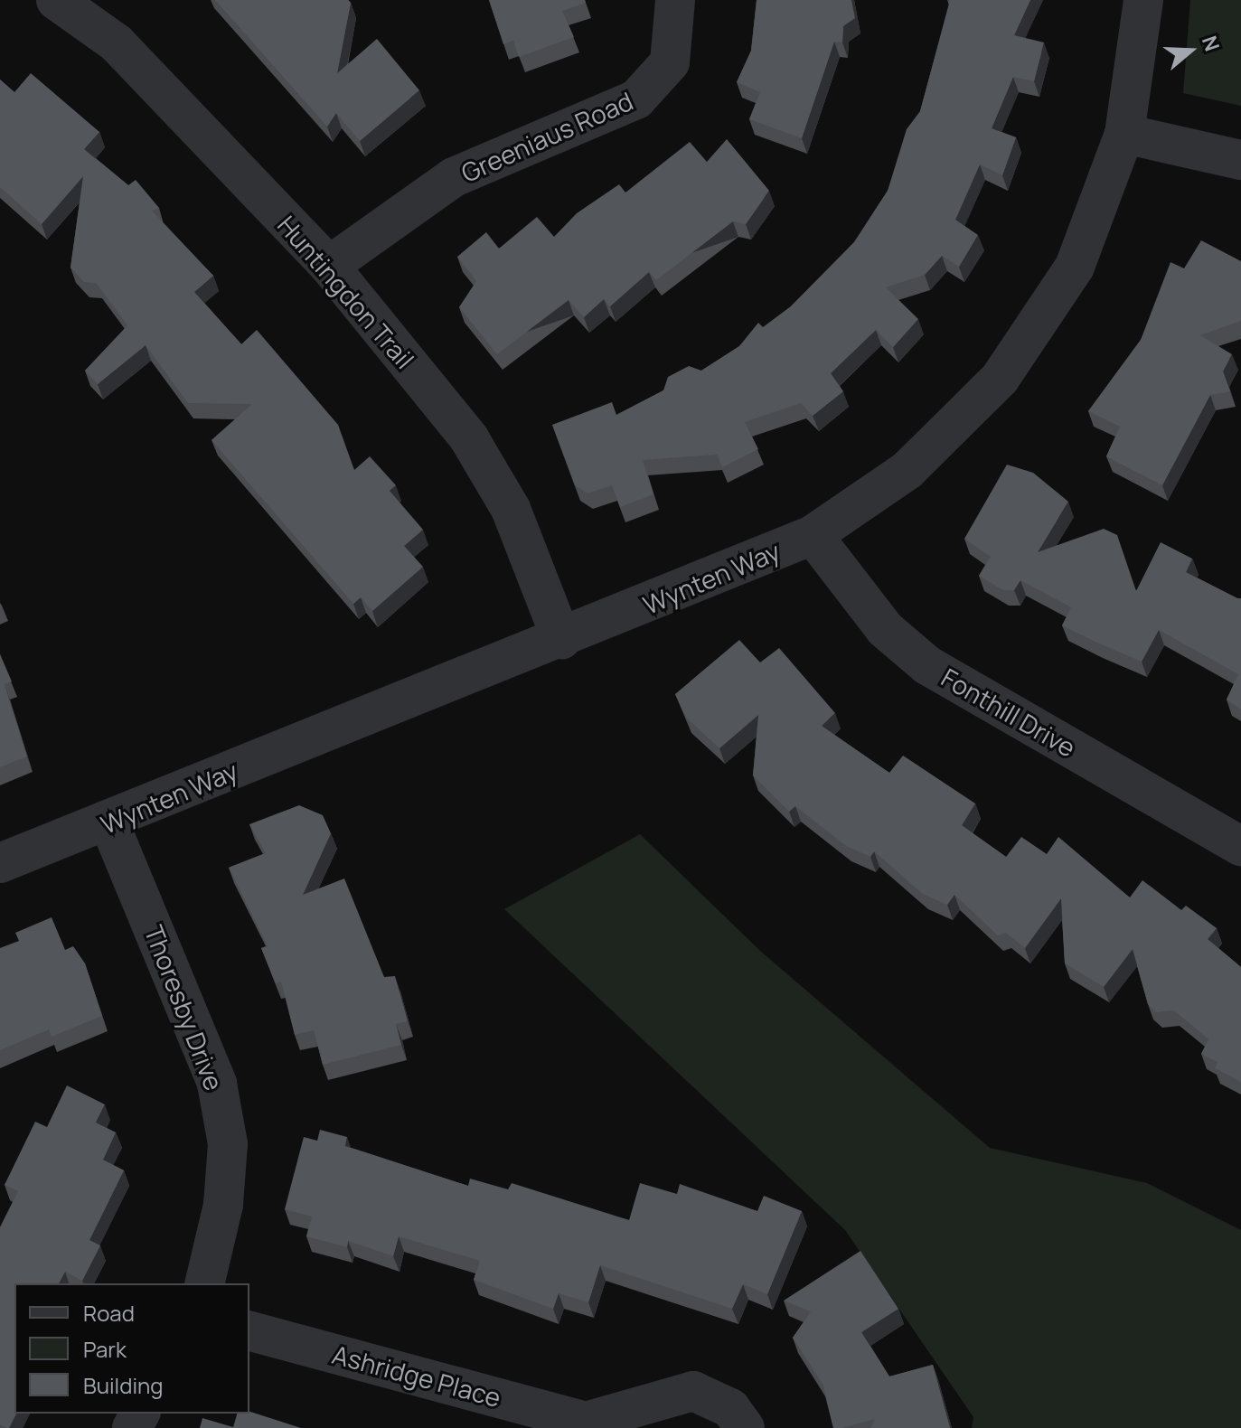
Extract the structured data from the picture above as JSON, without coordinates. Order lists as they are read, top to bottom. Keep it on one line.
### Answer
{"streets":{"street":["Greeniaus Road","Huntingdon Trail","Wynten Way","Fonthill Drive","Thoresby Drive","Ashridge Place"]},"crossings":[["Greeniaus Road","Huntingdon Trail"],["Huntingdon Trail","Wynten Way"],["Wynten Way","Fonthill Drive"],["Wynten Way","Thoresby Drive"]],"legend":["Road","Park","Building"],"north":"right"}
